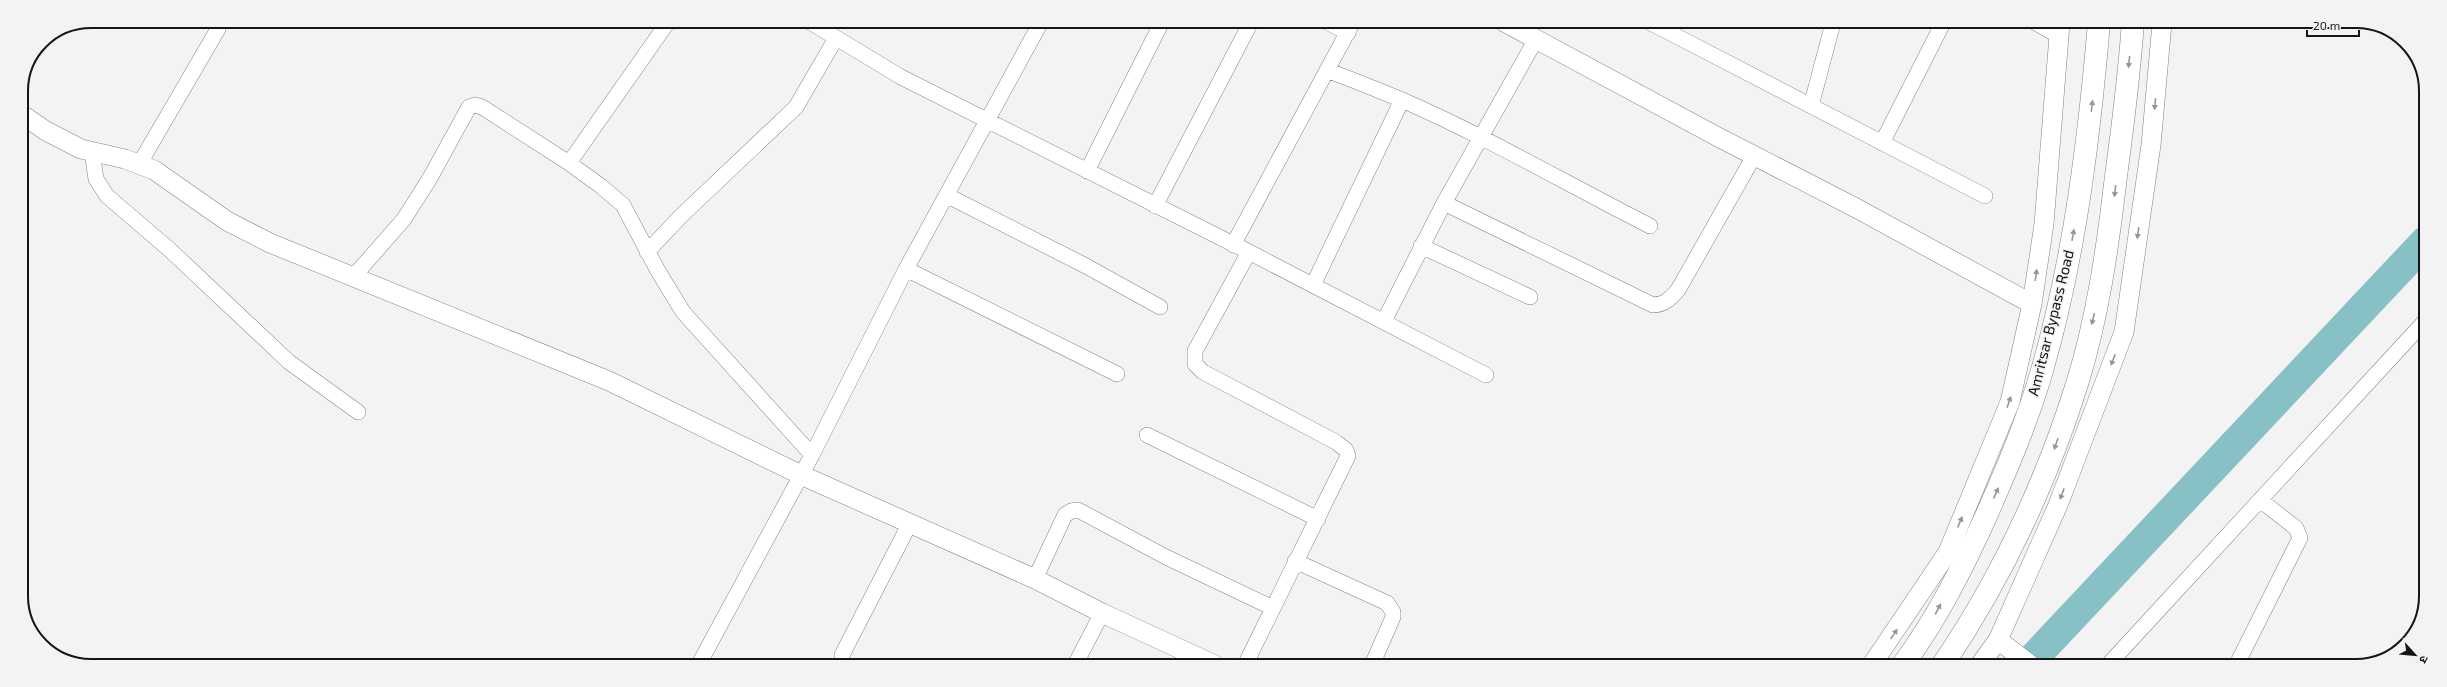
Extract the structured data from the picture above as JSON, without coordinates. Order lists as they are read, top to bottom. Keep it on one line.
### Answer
{"streets":{"highway":["Amritsar Bypass Road"]},"scale_bar":"20 m","north":"bottom right"}
